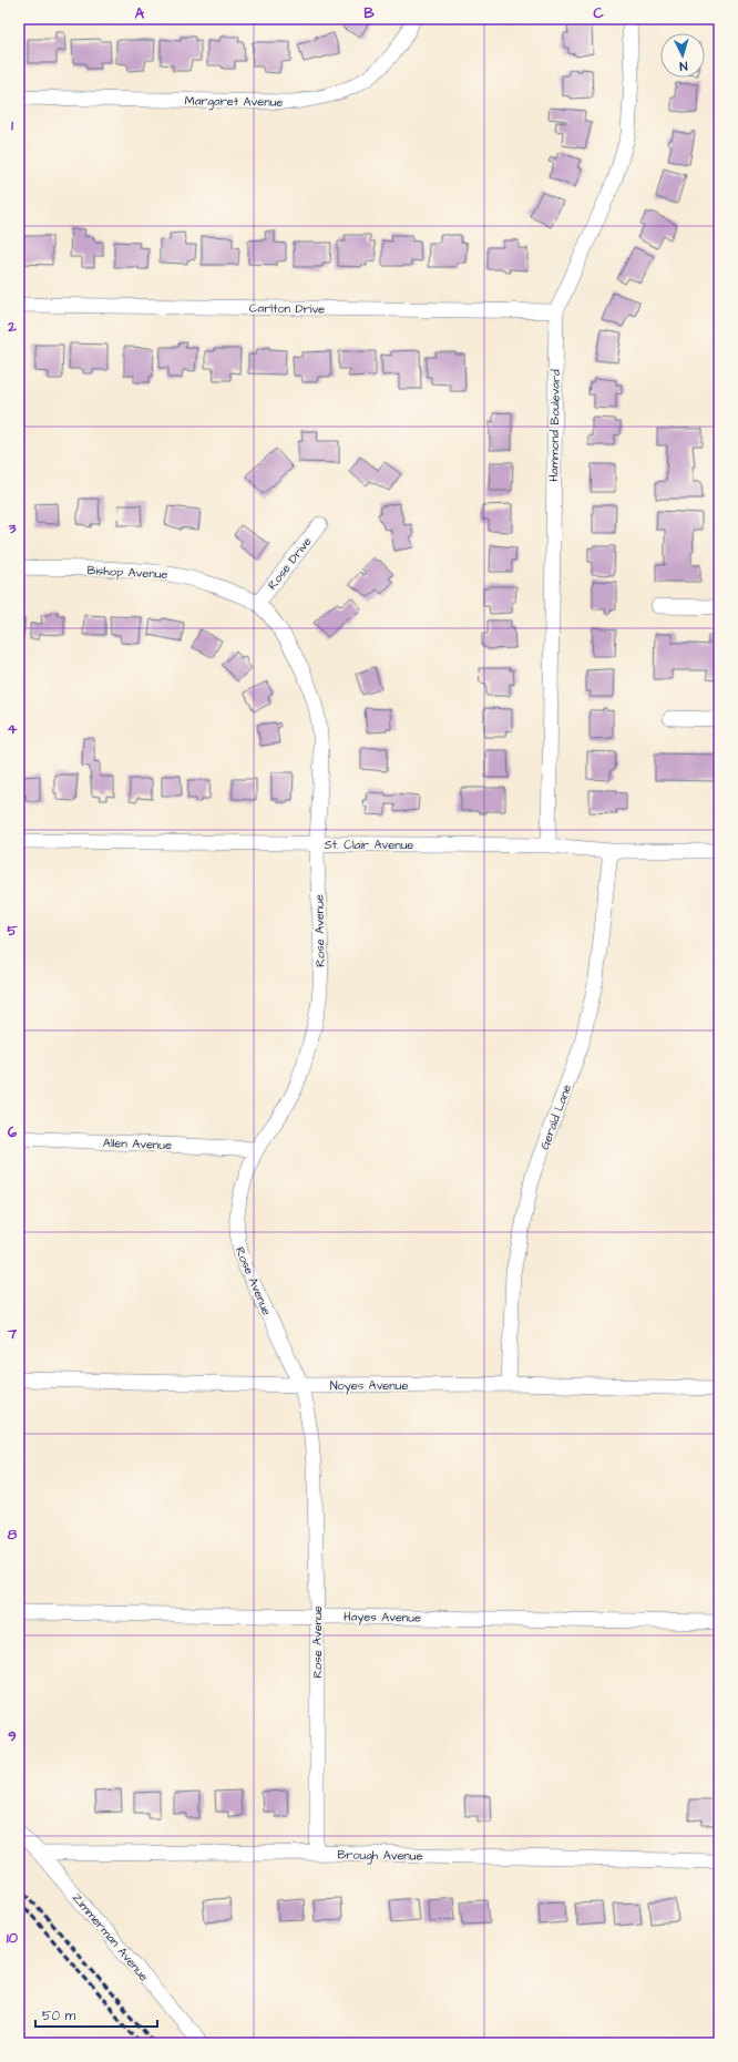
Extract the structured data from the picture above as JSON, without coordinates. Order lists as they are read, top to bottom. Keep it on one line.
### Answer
{"streets":{"street":["Margaret Avenue","Carlton Drive","Hammond Boulevard","Rose Drive","Bishop Avenue","St. Clair Avenue","Rose Avenue","Gerald Lane","Allen Avenue","Noyes Avenue","Hayes Avenue","Brough Avenue","Zimmerman Avenue"]},"crossings":[["Carlton Drive","Hammond Boulevard"],["Hammond Boulevard","St. Clair Avenue"],["Rose Drive","Bishop Avenue"],["Rose Drive","Rose Avenue"],["Bishop Avenue","Rose Avenue"],["St. Clair Avenue","Rose Avenue"],["St. Clair Avenue","Gerald Lane"],["Rose Avenue","Allen Avenue"],["Rose Avenue","Noyes Avenue"],["Rose Avenue","Hayes Avenue"],["Rose Avenue","Brough Avenue"],["Gerald Lane","Noyes Avenue"],["Brough Avenue","Zimmerman Avenue"]],"scale_bar":"50 m","north":"bottom","grid":{"columns":["A","B","C"],"rows":["1","2","3","4","5","6","7","8","9","10"]}}
